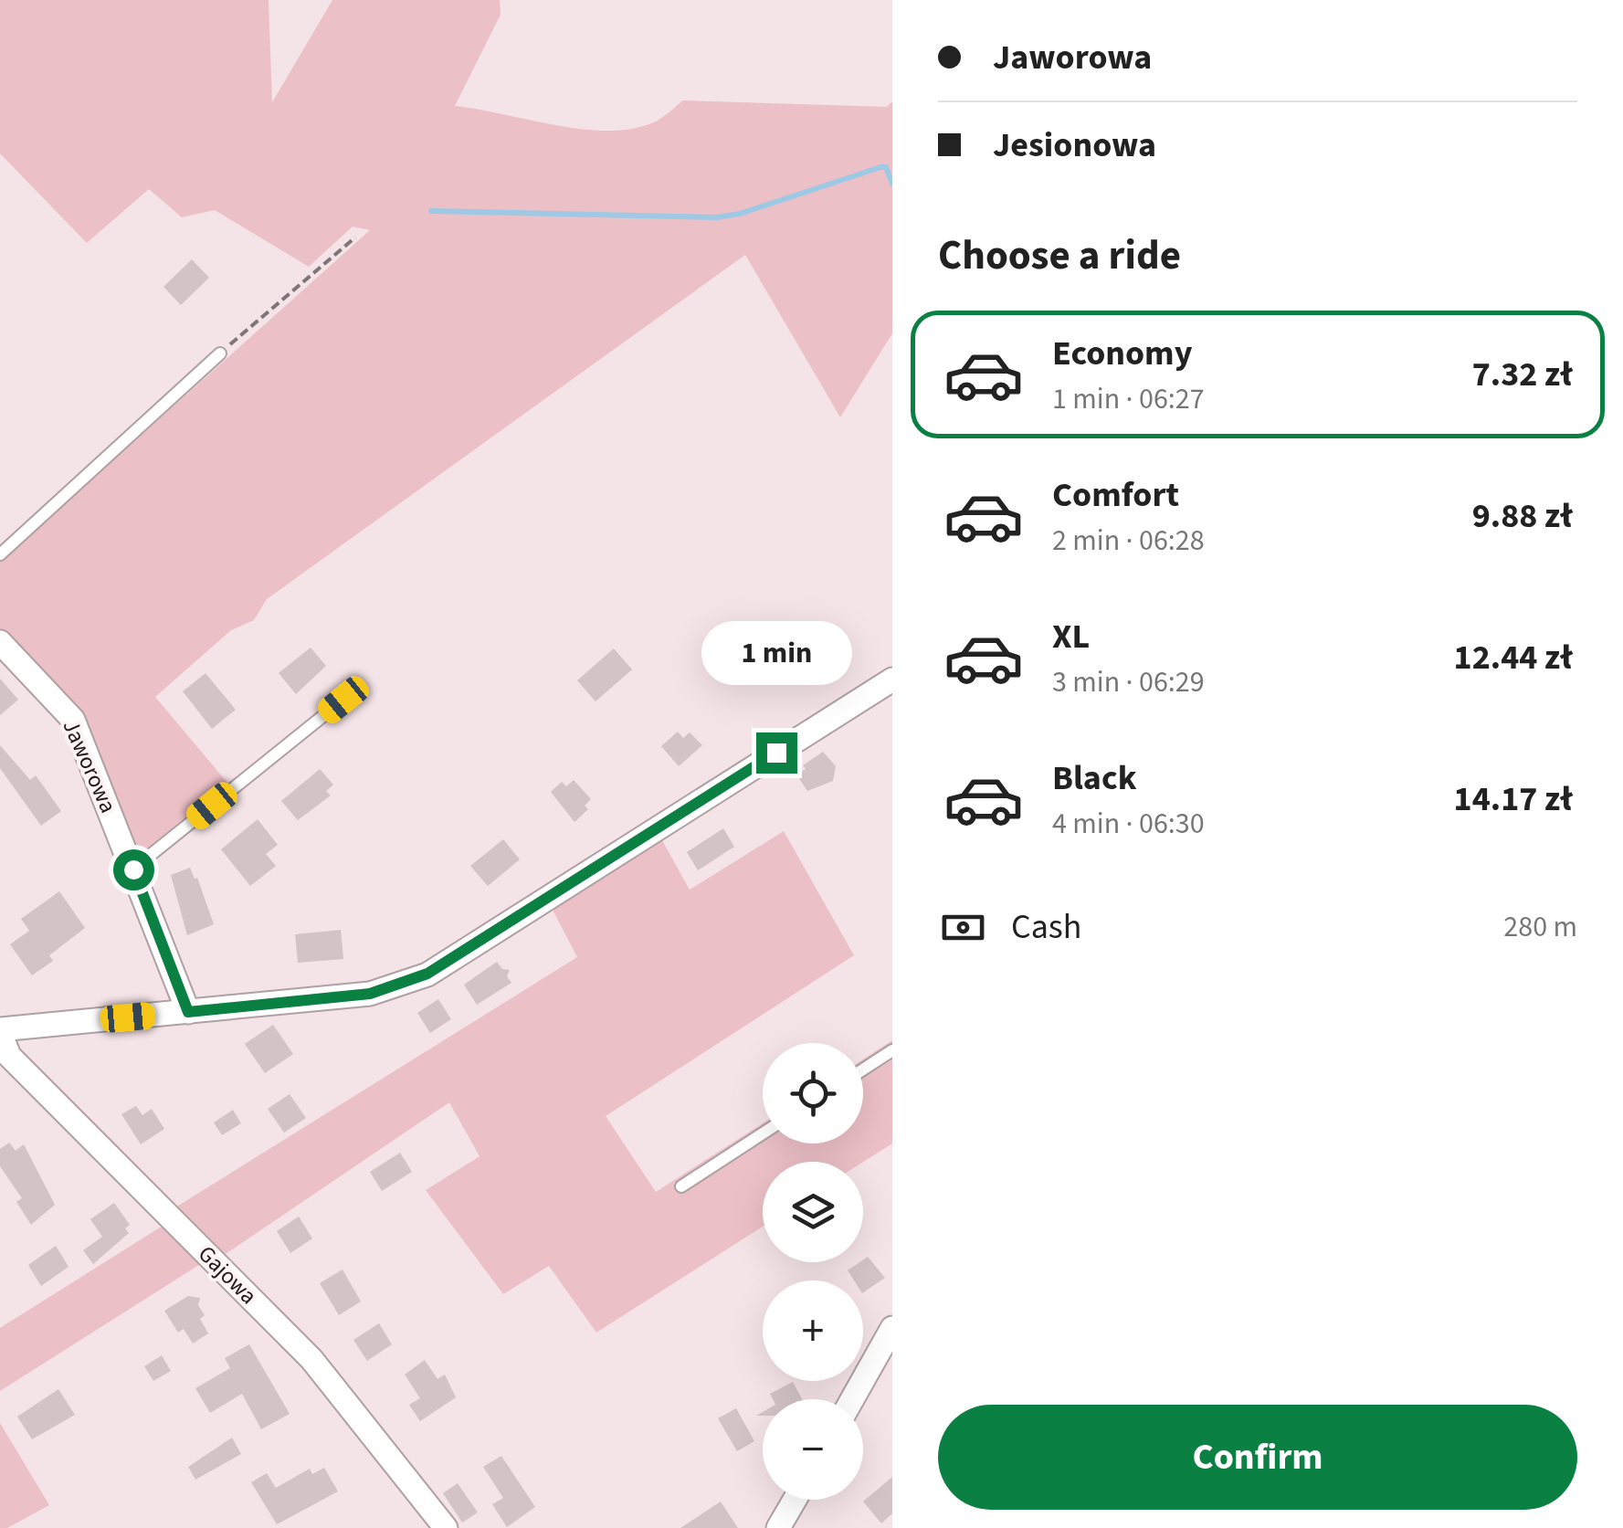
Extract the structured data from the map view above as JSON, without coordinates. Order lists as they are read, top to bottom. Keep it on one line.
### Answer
{"streets":{"street":["Jaworowa","Gajowa"]},"page":{"banner":["Jaworowa","Jesionowa"],"heading":"Choose a ride","list":[{"name":"Economy","note":"1 min · 06:27","value":"7.32 zł"},{"name":"Comfort","note":"2 min · 06:28","value":"9.88 zł"},{"name":"XL","note":"3 min · 06:29","value":"12.44 zł"},{"name":"Black","note":"4 min · 06:30","value":"14.17 zł"}],"bubble":"1 min","pay":["Cash","280 m"],"map_buttons":["+","−"],"buttons":"Confirm"}}
